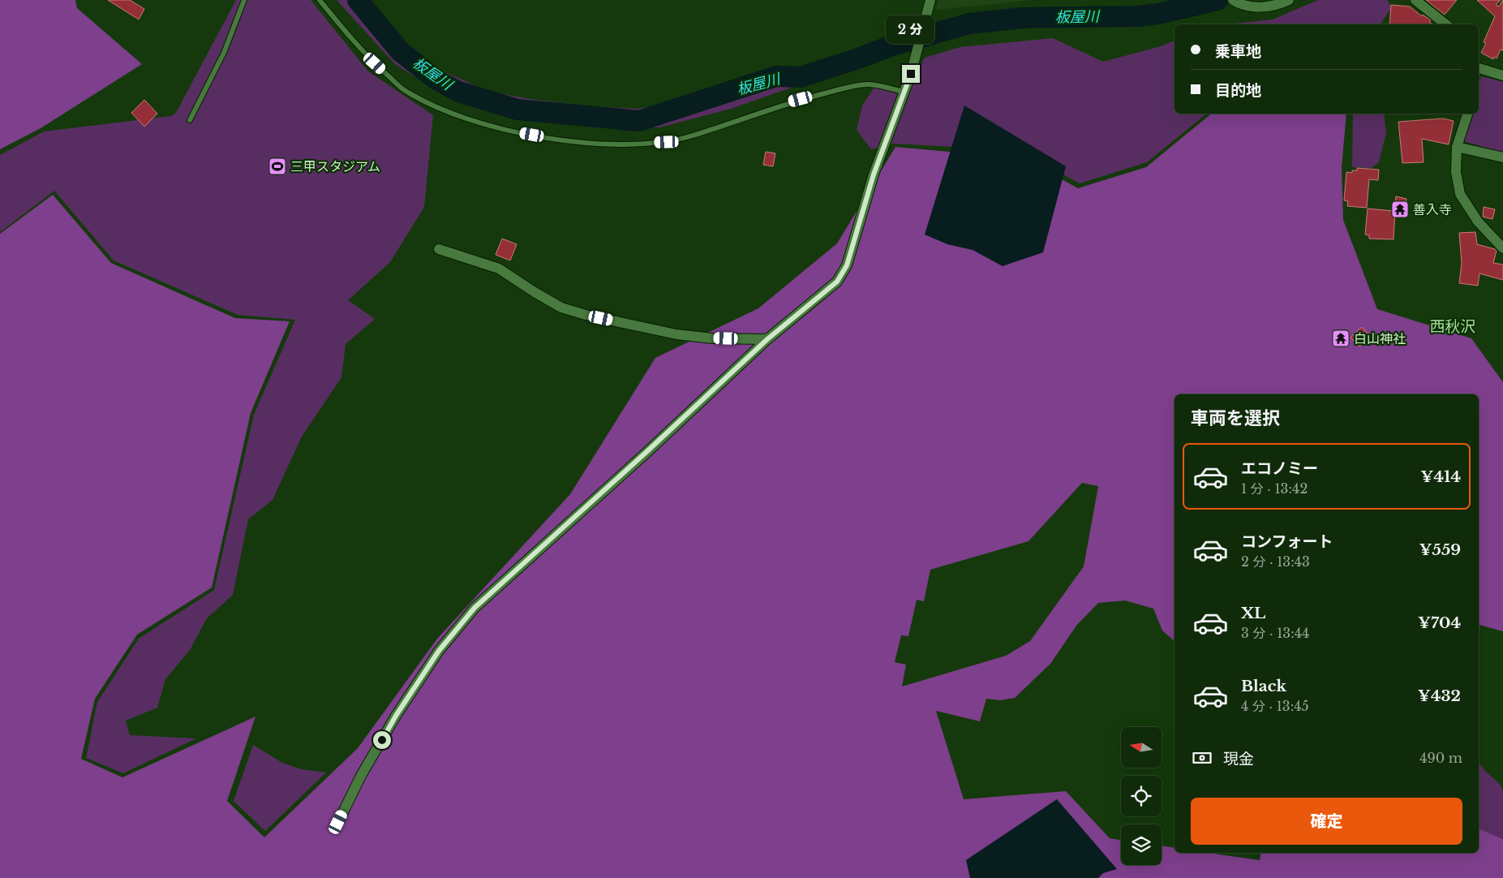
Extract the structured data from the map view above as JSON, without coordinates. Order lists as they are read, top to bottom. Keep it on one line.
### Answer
{"districts":["西秋沢"],"water":["板屋川"],"places":{"sports":["三甲スタジアム"],"temple":["善入寺","白山神社"]},"north":"left","page":{"bubble":"2 分","banner":["乗車地","目的地"],"heading":"車両を選択","list":[{"name":"エコノミー","note":"1 分 · 13:42","value":"¥414"},{"name":"コンフォート","note":"2 分 · 13:43","value":"¥559"},{"name":"XL","note":"3 分 · 13:44","value":"¥704"},{"name":"Black","note":"4 分 · 13:45","value":"¥432"}],"pay":["現金","490 m"],"buttons":"確定"}}
